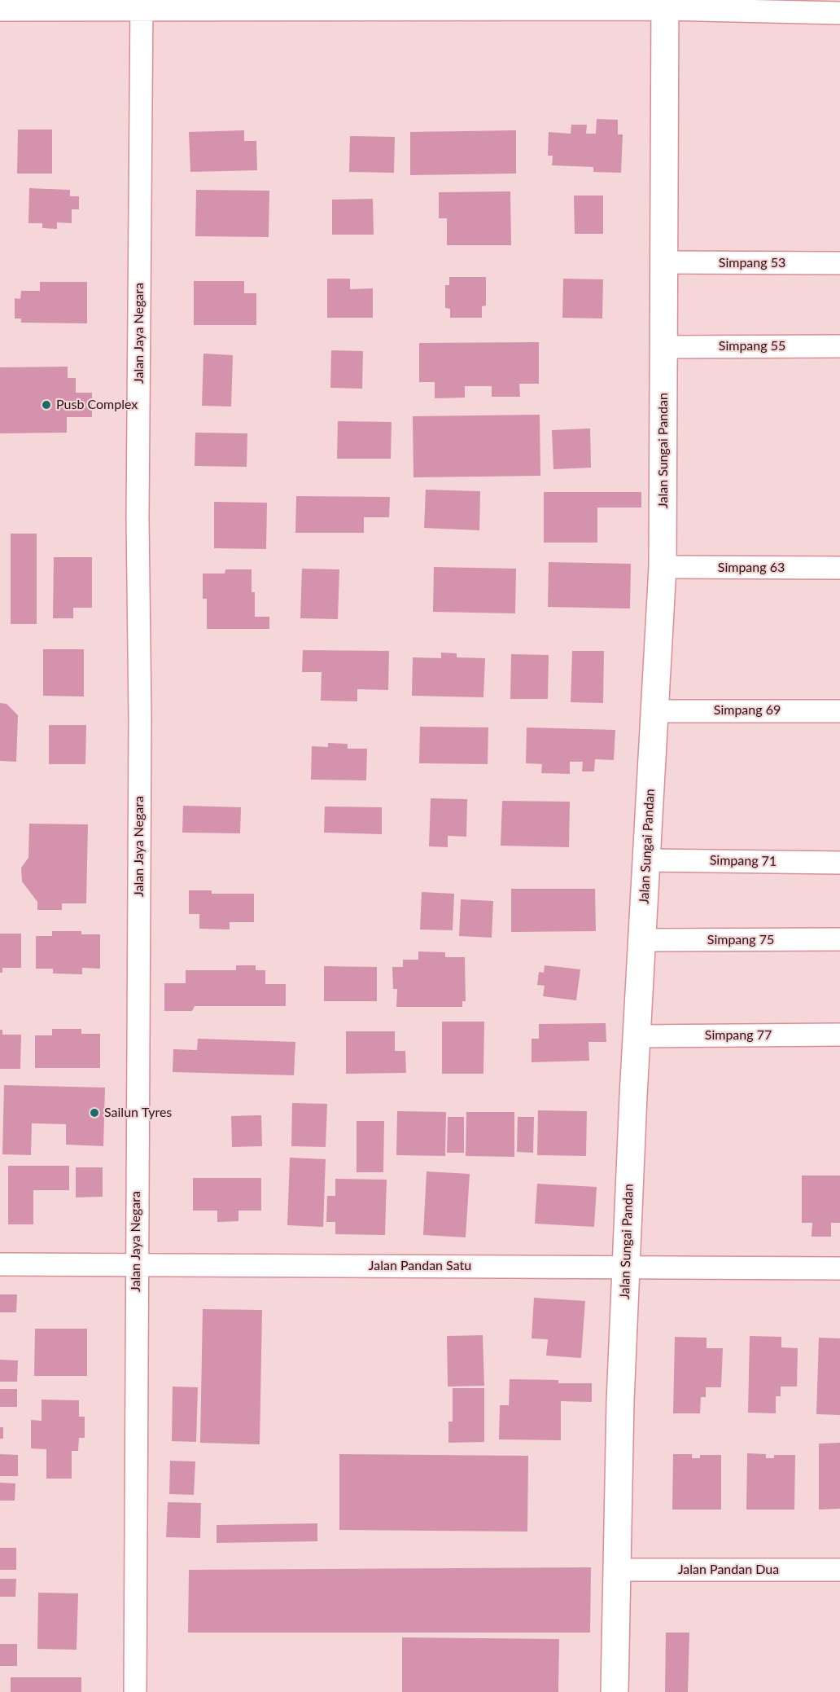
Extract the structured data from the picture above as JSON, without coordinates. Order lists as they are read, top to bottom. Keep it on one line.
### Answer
{"streets":{"street":["Simpang 53","Jalan Jaya Negara","Simpang 55","Jalan Sungai Pandan","Simpang 63","Simpang 69","Simpang 71","Simpang 75","Simpang 77","Jalan Pandan Satu","Jalan Pandan Dua"]},"crossings":[["Simpang 53","Jalan Sungai Pandan"],["Jalan Jaya Negara","Jalan Pandan Satu"],["Simpang 55","Jalan Sungai Pandan"],["Jalan Sungai Pandan","Simpang 63"],["Jalan Sungai Pandan","Simpang 69"],["Jalan Sungai Pandan","Simpang 71"],["Jalan Sungai Pandan","Simpang 75"],["Jalan Sungai Pandan","Simpang 77"],["Jalan Sungai Pandan","Jalan Pandan Satu"],["Jalan Sungai Pandan","Jalan Pandan Dua"]],"places":["Pusb Complex","Sailun Tyres"]}
